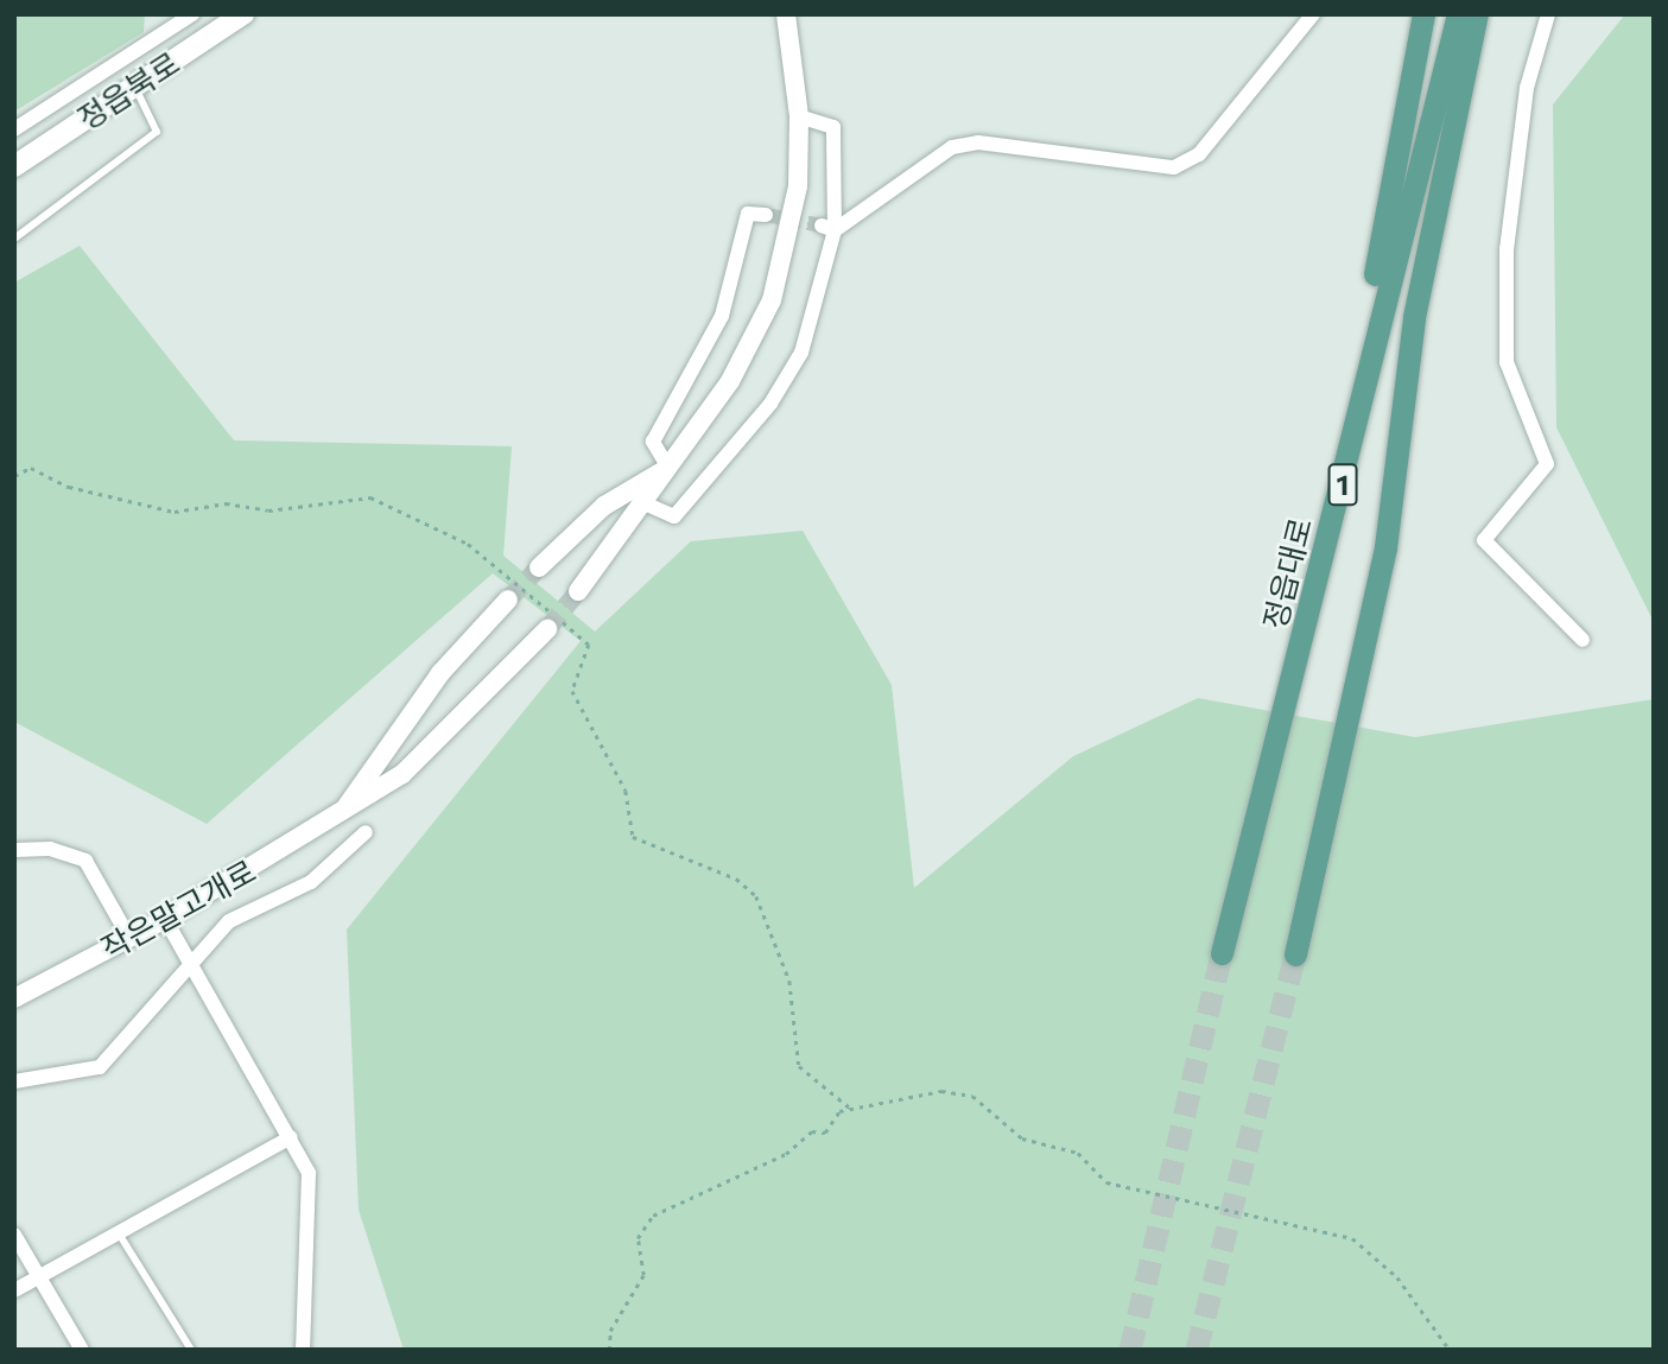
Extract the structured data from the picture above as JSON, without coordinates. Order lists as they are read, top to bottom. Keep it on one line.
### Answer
{"streets":{"main road":["정읍북로","1","정읍대로"],"street":["작은말고개로"]}}
